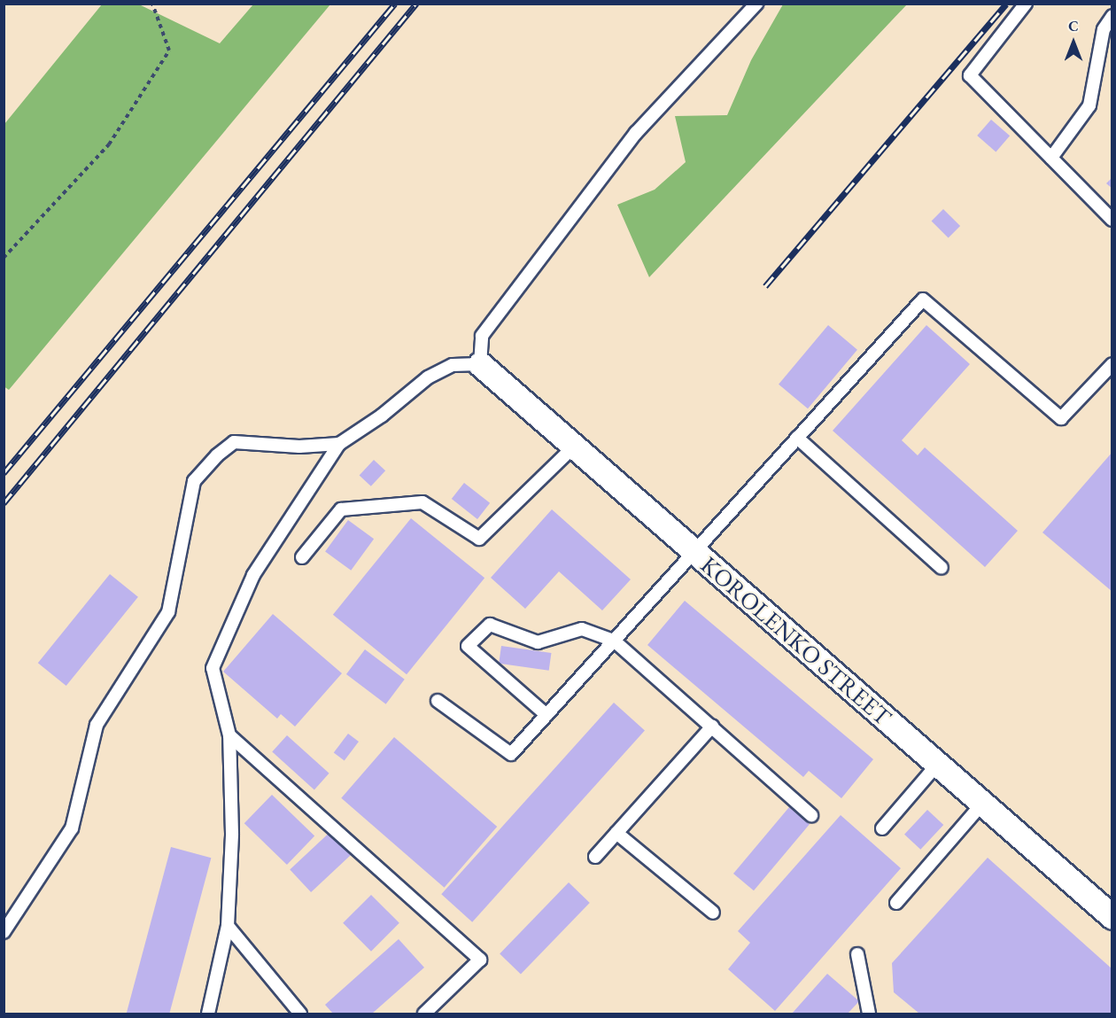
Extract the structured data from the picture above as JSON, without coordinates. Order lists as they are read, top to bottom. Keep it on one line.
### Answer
{"streets":{"street":["KOROLENKO STREET"]},"north":"top"}
